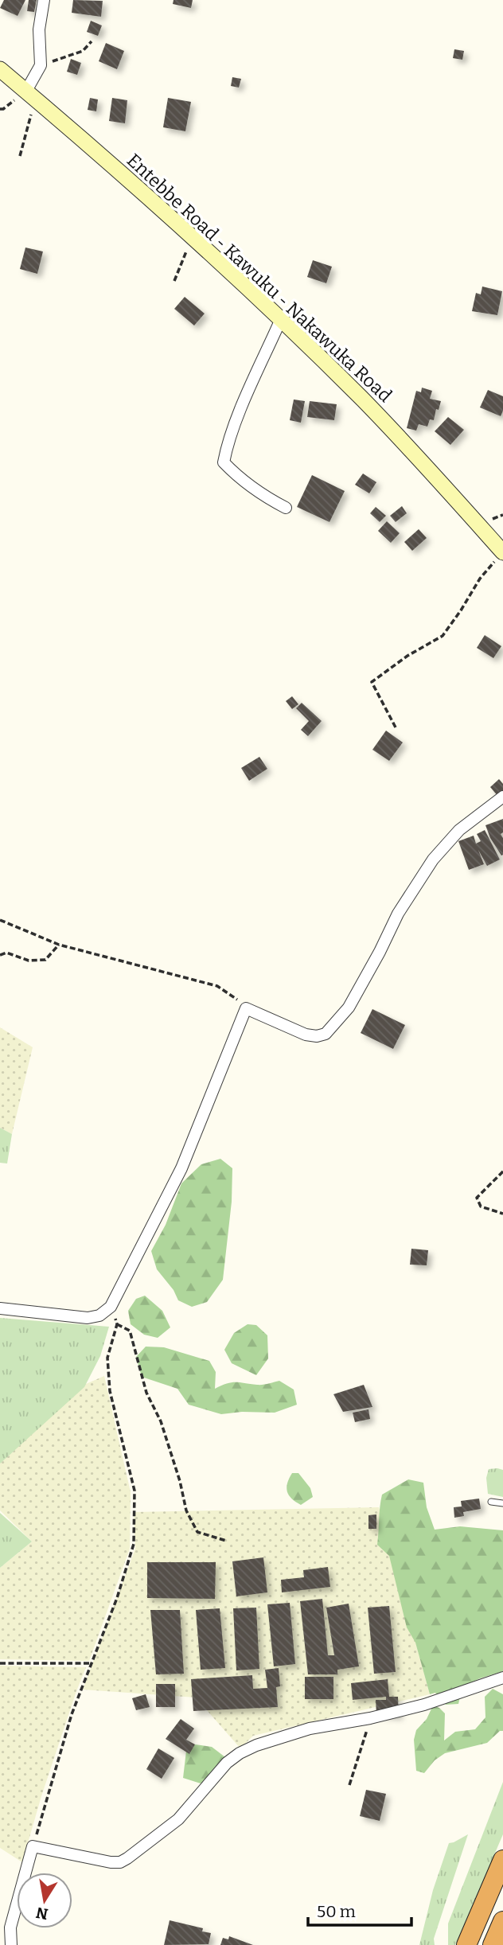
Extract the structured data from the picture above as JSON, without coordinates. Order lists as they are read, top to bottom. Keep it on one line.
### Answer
{"streets":{"main road":["Entebbe Road - Kawuku - Nakawuka Road"]},"scale_bar":"50 m","north":"bottom"}
